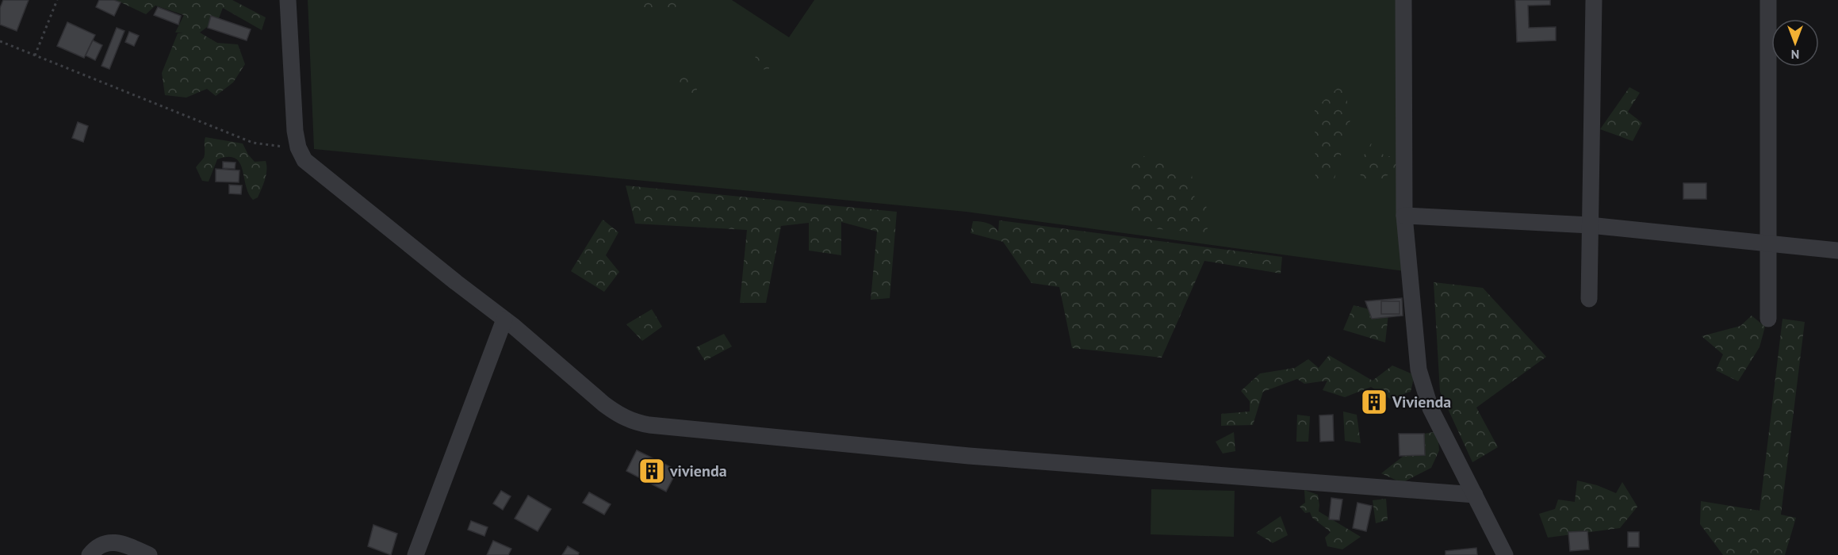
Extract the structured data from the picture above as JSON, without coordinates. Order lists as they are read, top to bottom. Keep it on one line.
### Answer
{"places":{"building":["Vivienda","vivienda"]},"north":"bottom"}
